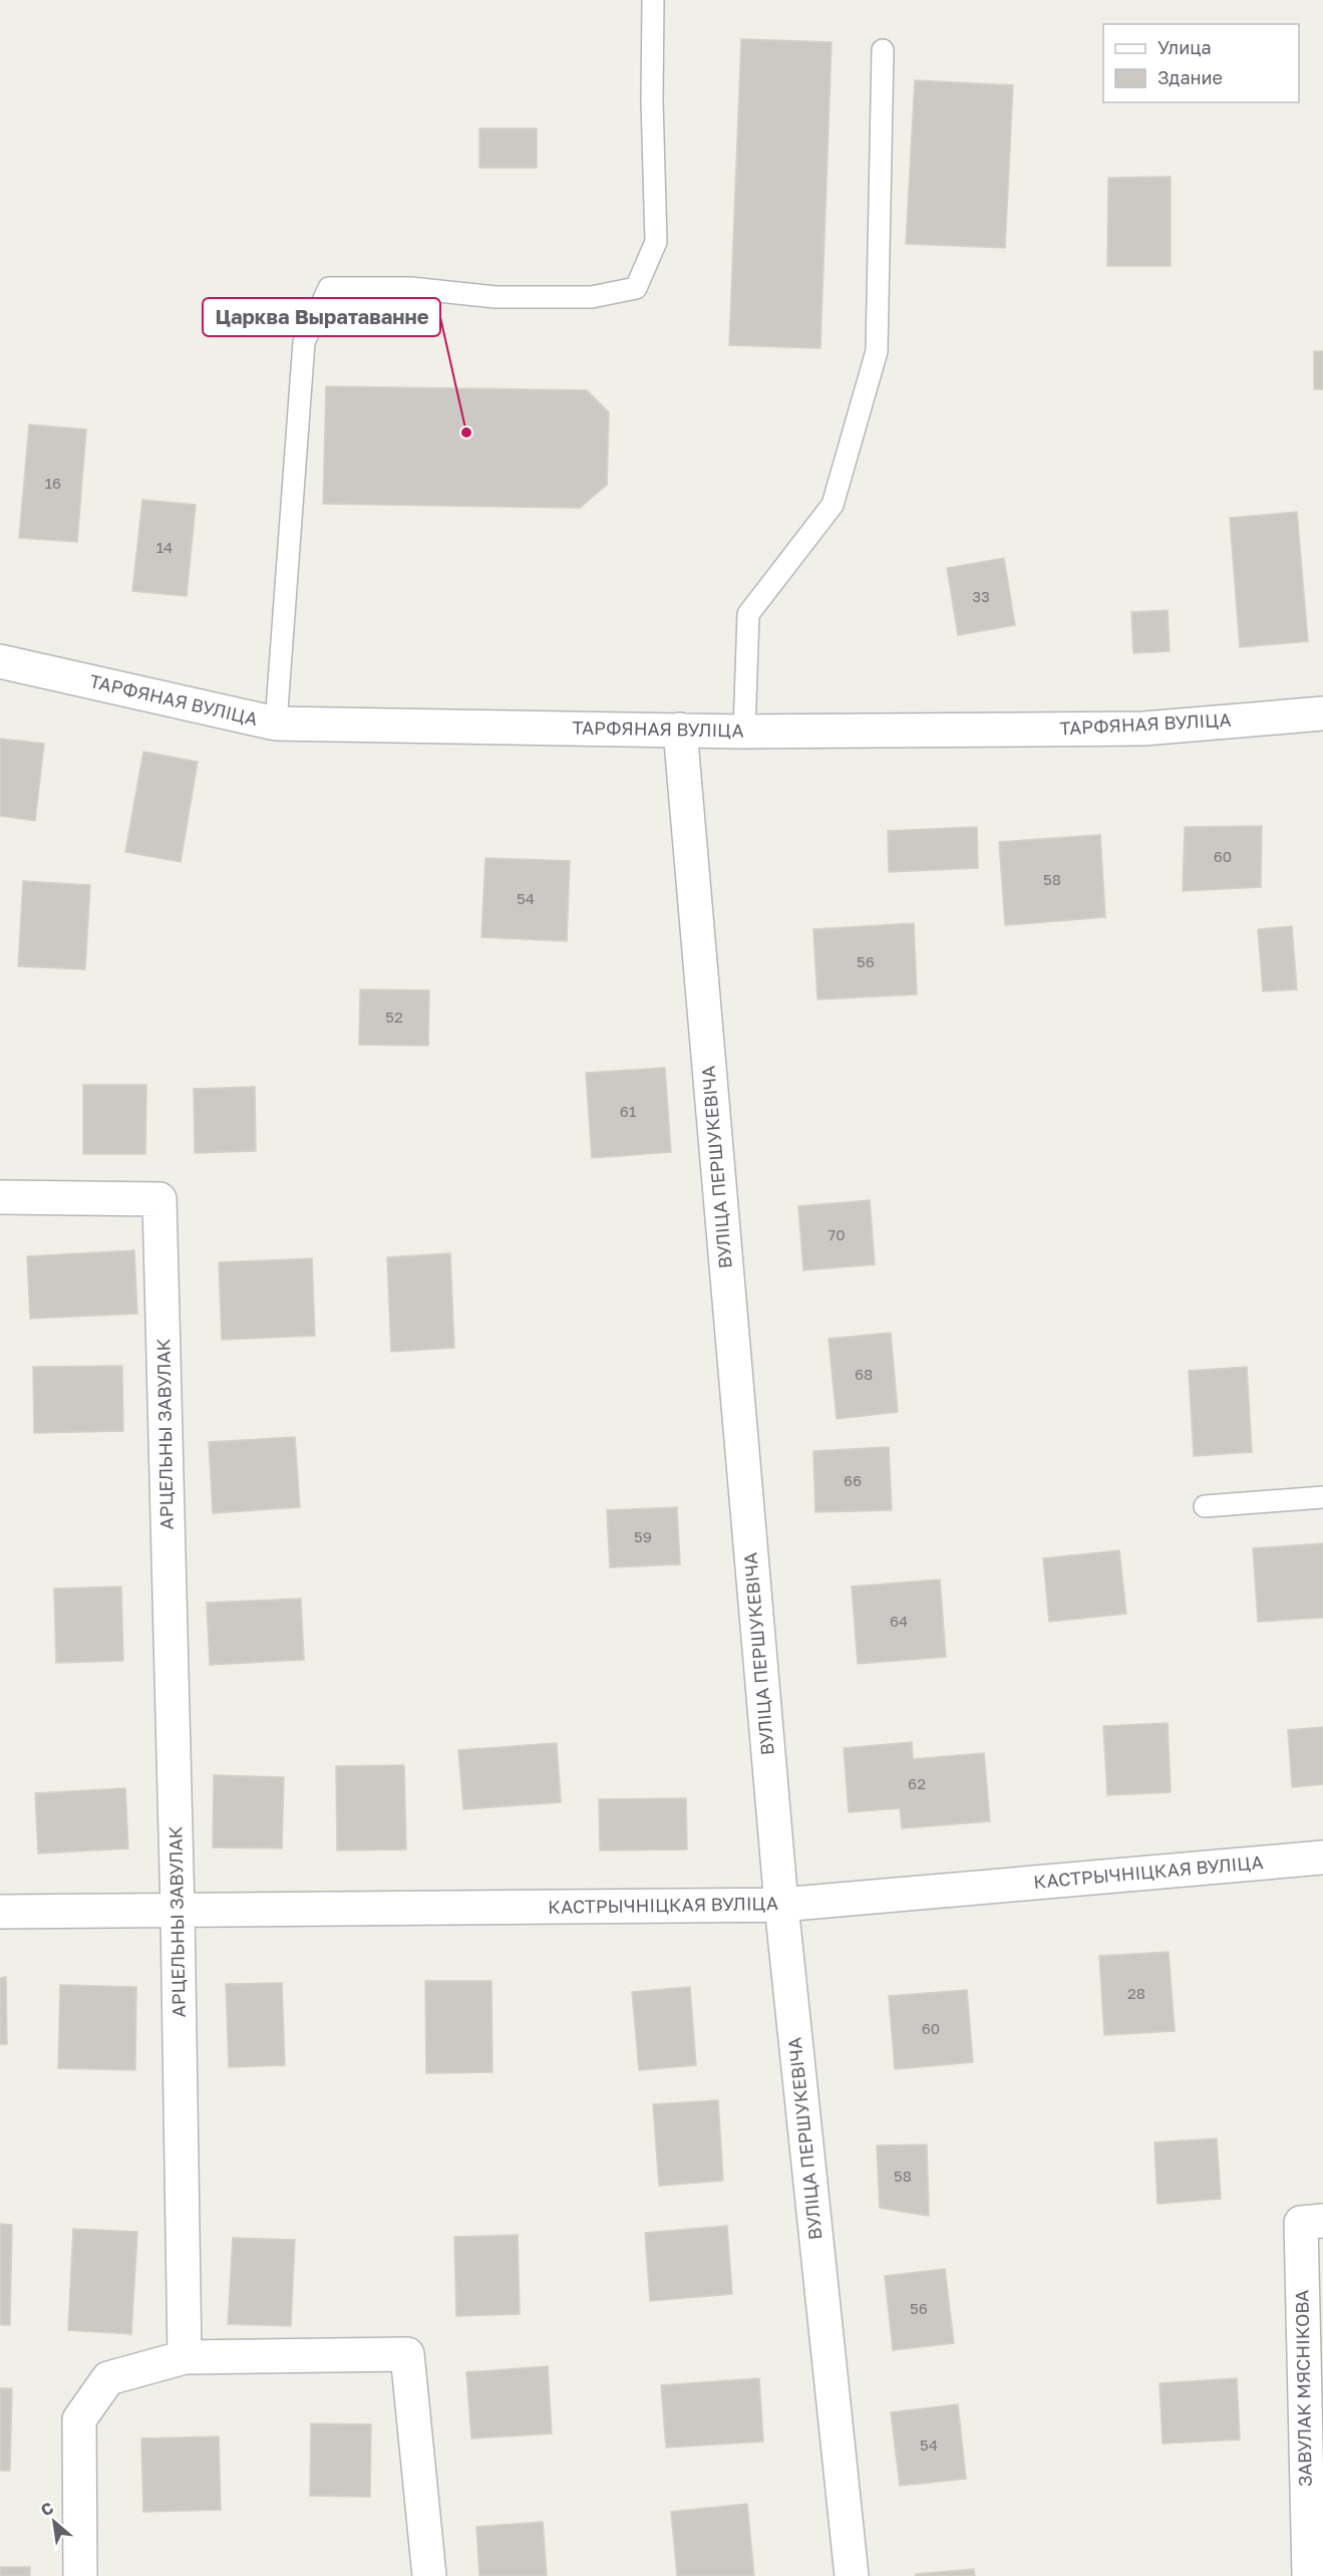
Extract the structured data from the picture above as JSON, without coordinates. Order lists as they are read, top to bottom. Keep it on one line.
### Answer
{"streets":{"street":["ТАРФЯНАЯ ВУЛІЦА","ВУЛІЦА ПЕРШУКЕВІЧА","АРЦЕЛЬНЫ ЗАВУЛАК","КАСТРЫЧНІЦКАЯ ВУЛІЦА","ЗАВУЛАК МЯСНІКОВА"]},"crossings":[["ТАРФЯНАЯ ВУЛІЦА","ВУЛІЦА ПЕРШУКЕВІЧА"],["ВУЛІЦА ПЕРШУКЕВІЧА","КАСТРЫЧНІЦКАЯ ВУЛІЦА"],["АРЦЕЛЬНЫ ЗАВУЛАК","КАСТРЫЧНІЦКАЯ ВУЛІЦА"]],"places":["Царква Выратаванне"],"house_numbers":["16","14","33","60","58","54","56","52","61","70","68","66","59","64","62","28","60","58","56","54"],"legend":["Улица","Здание"],"north":"top left"}
